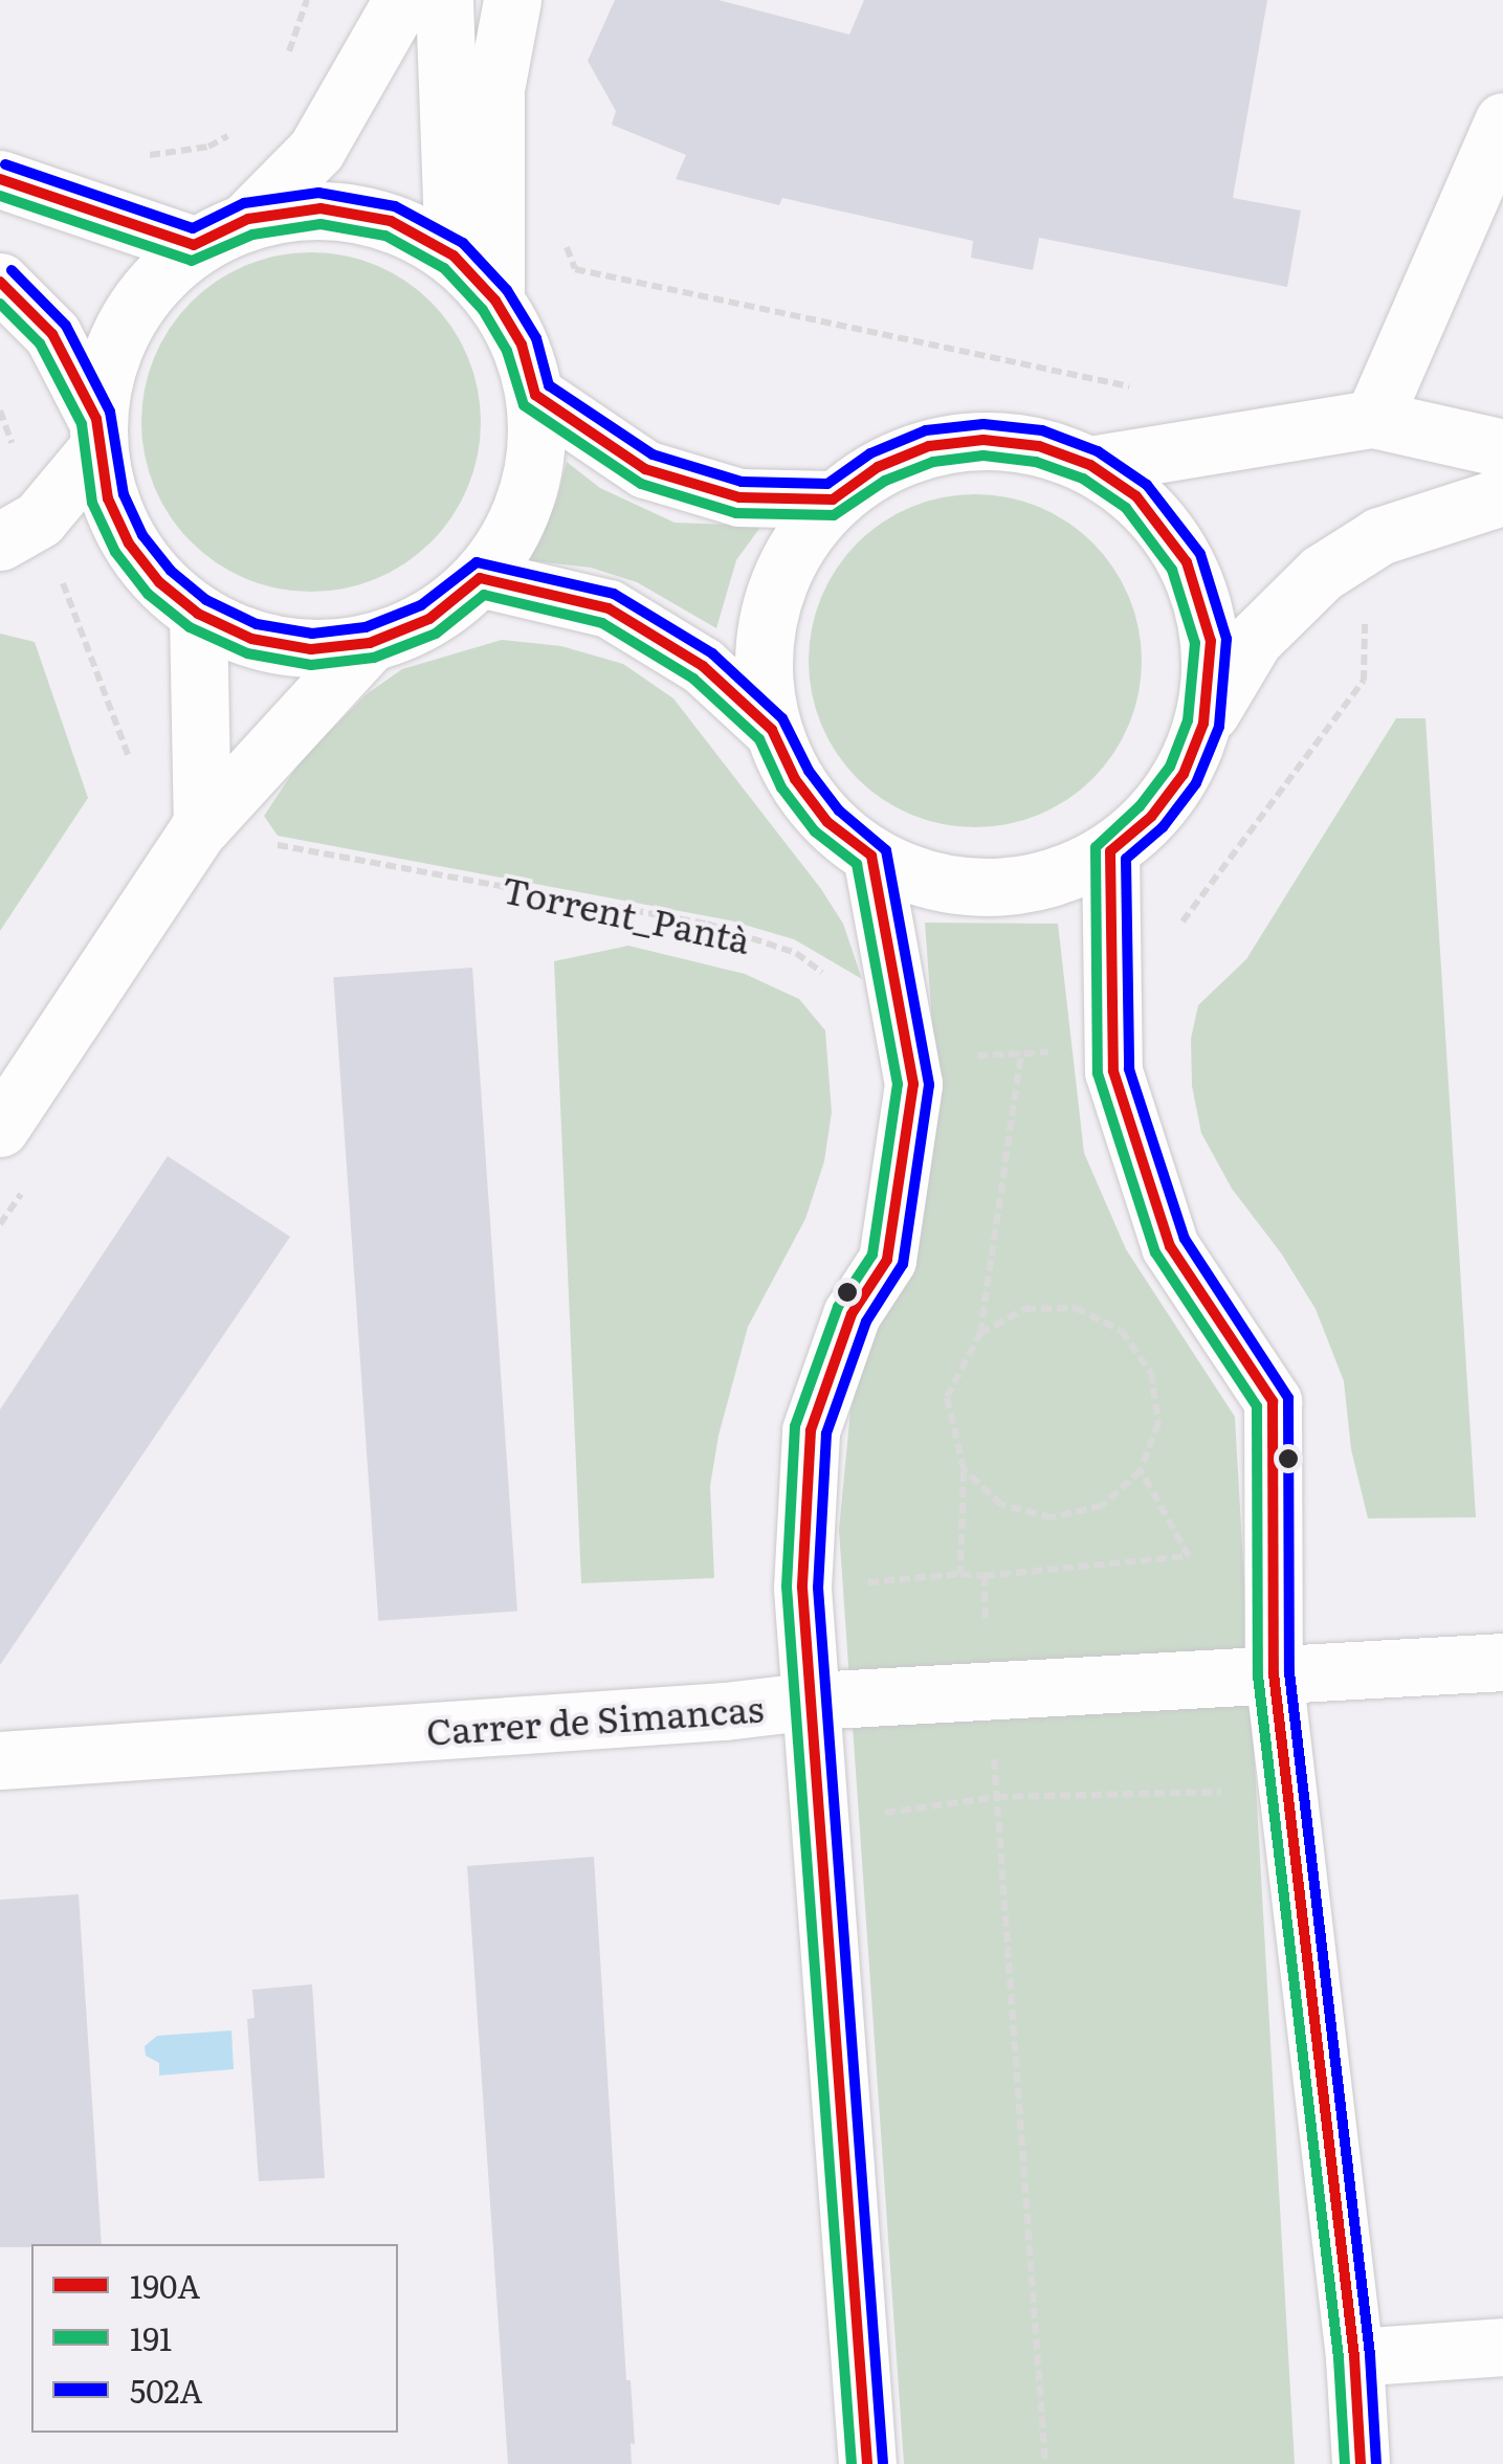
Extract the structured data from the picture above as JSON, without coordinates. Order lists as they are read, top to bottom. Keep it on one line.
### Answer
{"streets":{"street":["Carrer de Simancas"],"path":["Torrent_Pantà"]},"lines":["transit line 502A","transit line 190A","transit line 191"],"legend":["190A","191","502A"]}
